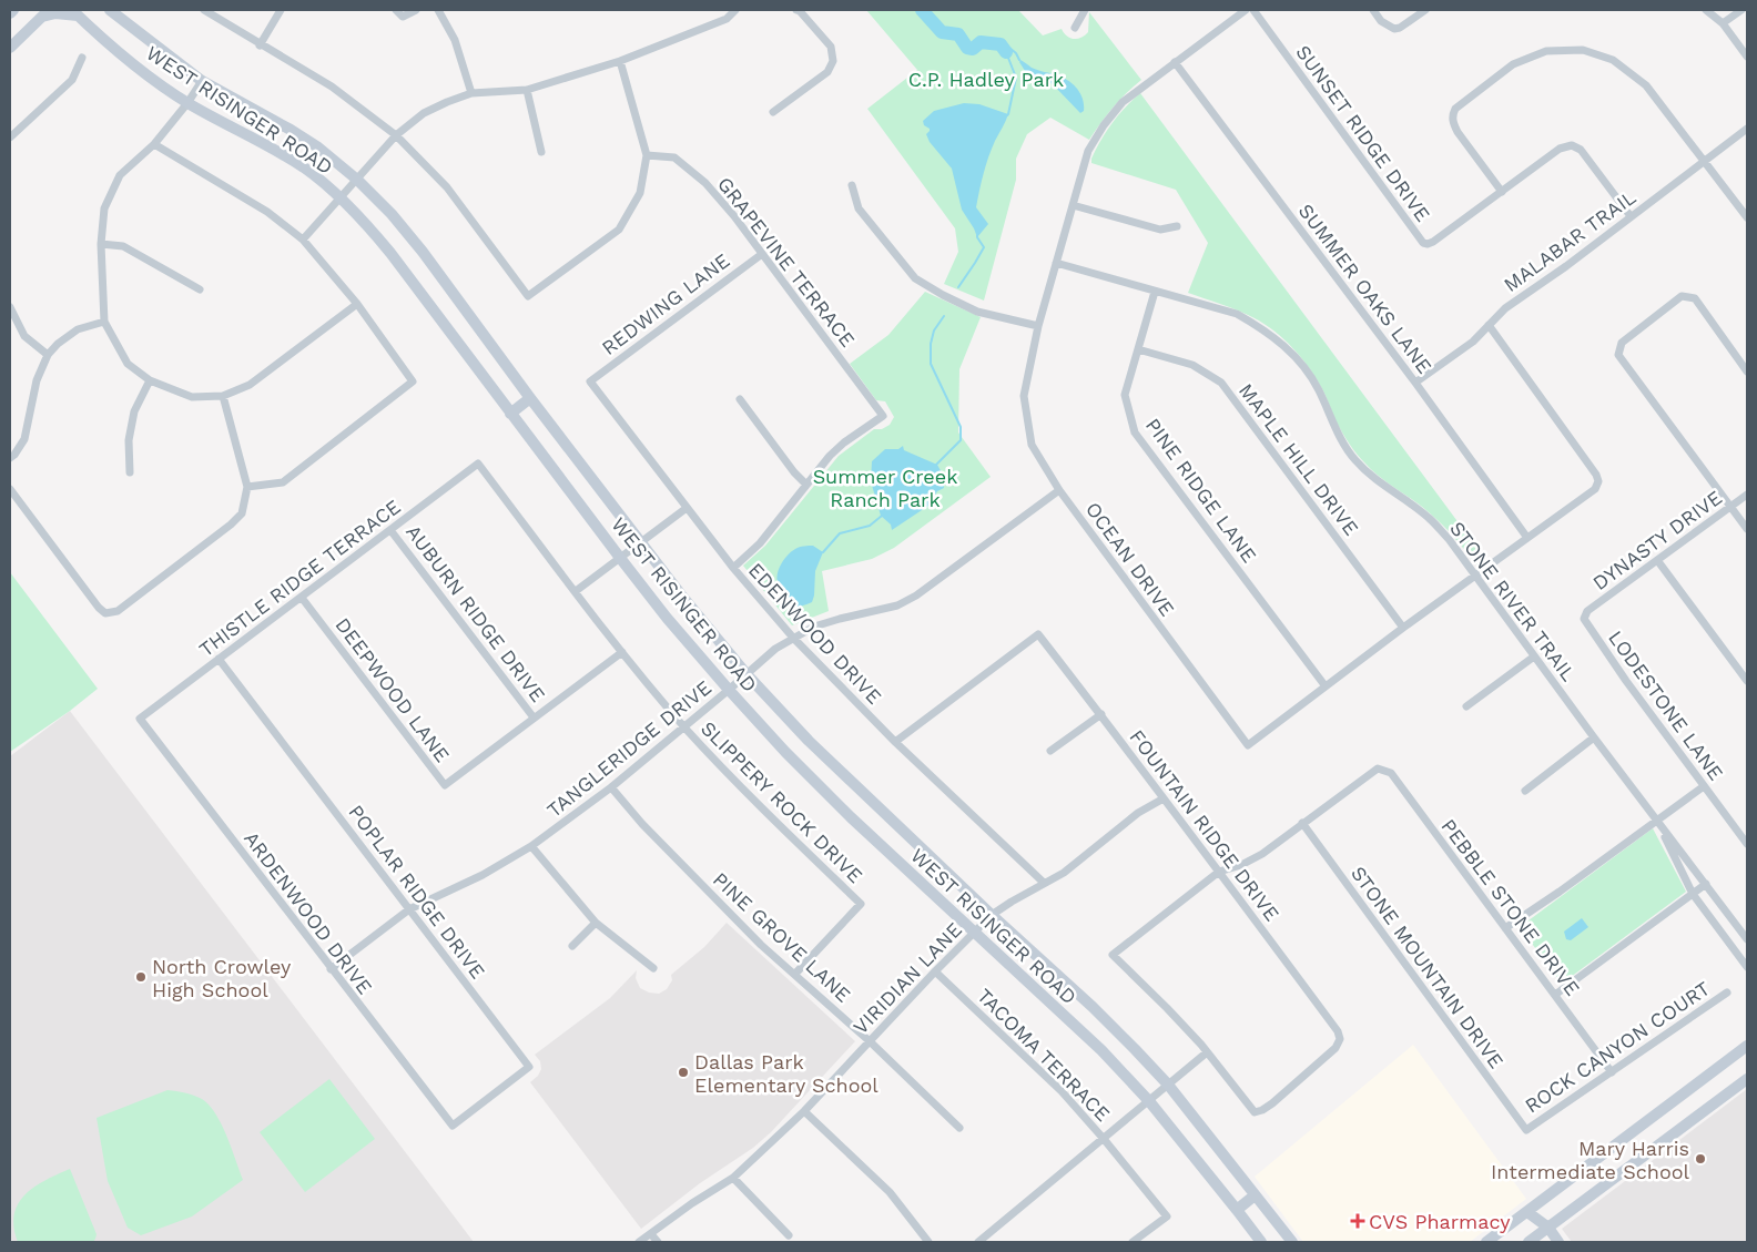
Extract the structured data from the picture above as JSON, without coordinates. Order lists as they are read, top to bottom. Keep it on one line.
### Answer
{"streets":{"main road":["WEST RISINGER ROAD"],"street":["SUNSET RIDGE DRIVE","MALABAR TRAIL","GRAPEVINE TERRACE","SUMMER OAKS LANE","REDWING LANE","MAPLE HILL DRIVE","PINE RIDGE LANE","DYNASTY DRIVE","OCEAN DRIVE","THISTLE RIDGE TERRACE","STONE RIVER TRAIL","AUBURN RIDGE DRIVE","EDENWOOD DRIVE","DEEPWOOD LANE","LODESTONE LANE","TANGLERIDGE DRIVE","SLIPPERY ROCK DRIVE","FOUNTAIN RIDGE DRIVE","POPLAR RIDGE DRIVE","PEBBLE STONE DRIVE","ARDENWOOD DRIVE","PINE GROVE LANE","STONE MOUNTAIN DRIVE","VIRIDIAN LANE","ROCK CANYON COURT","TACOMA TERRACE"]},"crossings":[["WEST RISINGER ROAD","TANGLERIDGE DRIVE"],["WEST RISINGER ROAD","VIRIDIAN LANE"],["SUNSET RIDGE DRIVE","MALABAR TRAIL"],["MALABAR TRAIL","SUMMER OAKS LANE"],["MALABAR TRAIL","OCEAN DRIVE"],["GRAPEVINE TERRACE","REDWING LANE"],["SUMMER OAKS LANE","OCEAN DRIVE"],["REDWING LANE","EDENWOOD DRIVE"],["MAPLE HILL DRIVE","PINE RIDGE LANE"],["MAPLE HILL DRIVE","OCEAN DRIVE"],["PINE RIDGE LANE","OCEAN DRIVE"],["PINE RIDGE LANE","STONE RIVER TRAIL"],["DYNASTY DRIVE","LODESTONE LANE"],["OCEAN DRIVE","STONE RIVER TRAIL"],["OCEAN DRIVE","TANGLERIDGE DRIVE"],["THISTLE RIDGE TERRACE","AUBURN RIDGE DRIVE"],["THISTLE RIDGE TERRACE","DEEPWOOD LANE"],["THISTLE RIDGE TERRACE","SLIPPERY ROCK DRIVE"],["THISTLE RIDGE TERRACE","POPLAR RIDGE DRIVE"],["THISTLE RIDGE TERRACE","ARDENWOOD DRIVE"],["AUBURN RIDGE DRIVE","DEEPWOOD LANE"],["EDENWOOD DRIVE","TANGLERIDGE DRIVE"],["EDENWOOD DRIVE","FOUNTAIN RIDGE DRIVE"],["EDENWOOD DRIVE","VIRIDIAN LANE"],["DEEPWOOD LANE","SLIPPERY ROCK DRIVE"],["TANGLERIDGE DRIVE","SLIPPERY ROCK DRIVE"],["TANGLERIDGE DRIVE","POPLAR RIDGE DRIVE"],["TANGLERIDGE DRIVE","ARDENWOOD DRIVE"],["TANGLERIDGE DRIVE","PINE GROVE LANE"],["SLIPPERY ROCK DRIVE","PINE GROVE LANE"],["FOUNTAIN RIDGE DRIVE","VIRIDIAN LANE"],["POPLAR RIDGE DRIVE","ARDENWOOD DRIVE"],["PEBBLE STONE DRIVE","STONE MOUNTAIN DRIVE"],["PEBBLE STONE DRIVE","ROCK CANYON COURT"],["PINE GROVE LANE","VIRIDIAN LANE"],["STONE MOUNTAIN DRIVE","ROCK CANYON COURT"],["VIRIDIAN LANE","TACOMA TERRACE"]],"parks":["C.P. Hadley Park","Summer Creek Ranch Park"],"places":{"other":["North Crowley High School","Dallas Park Elementary School","Mary Harris Intermediate School"],"health":["CVS Pharmacy"]}}
